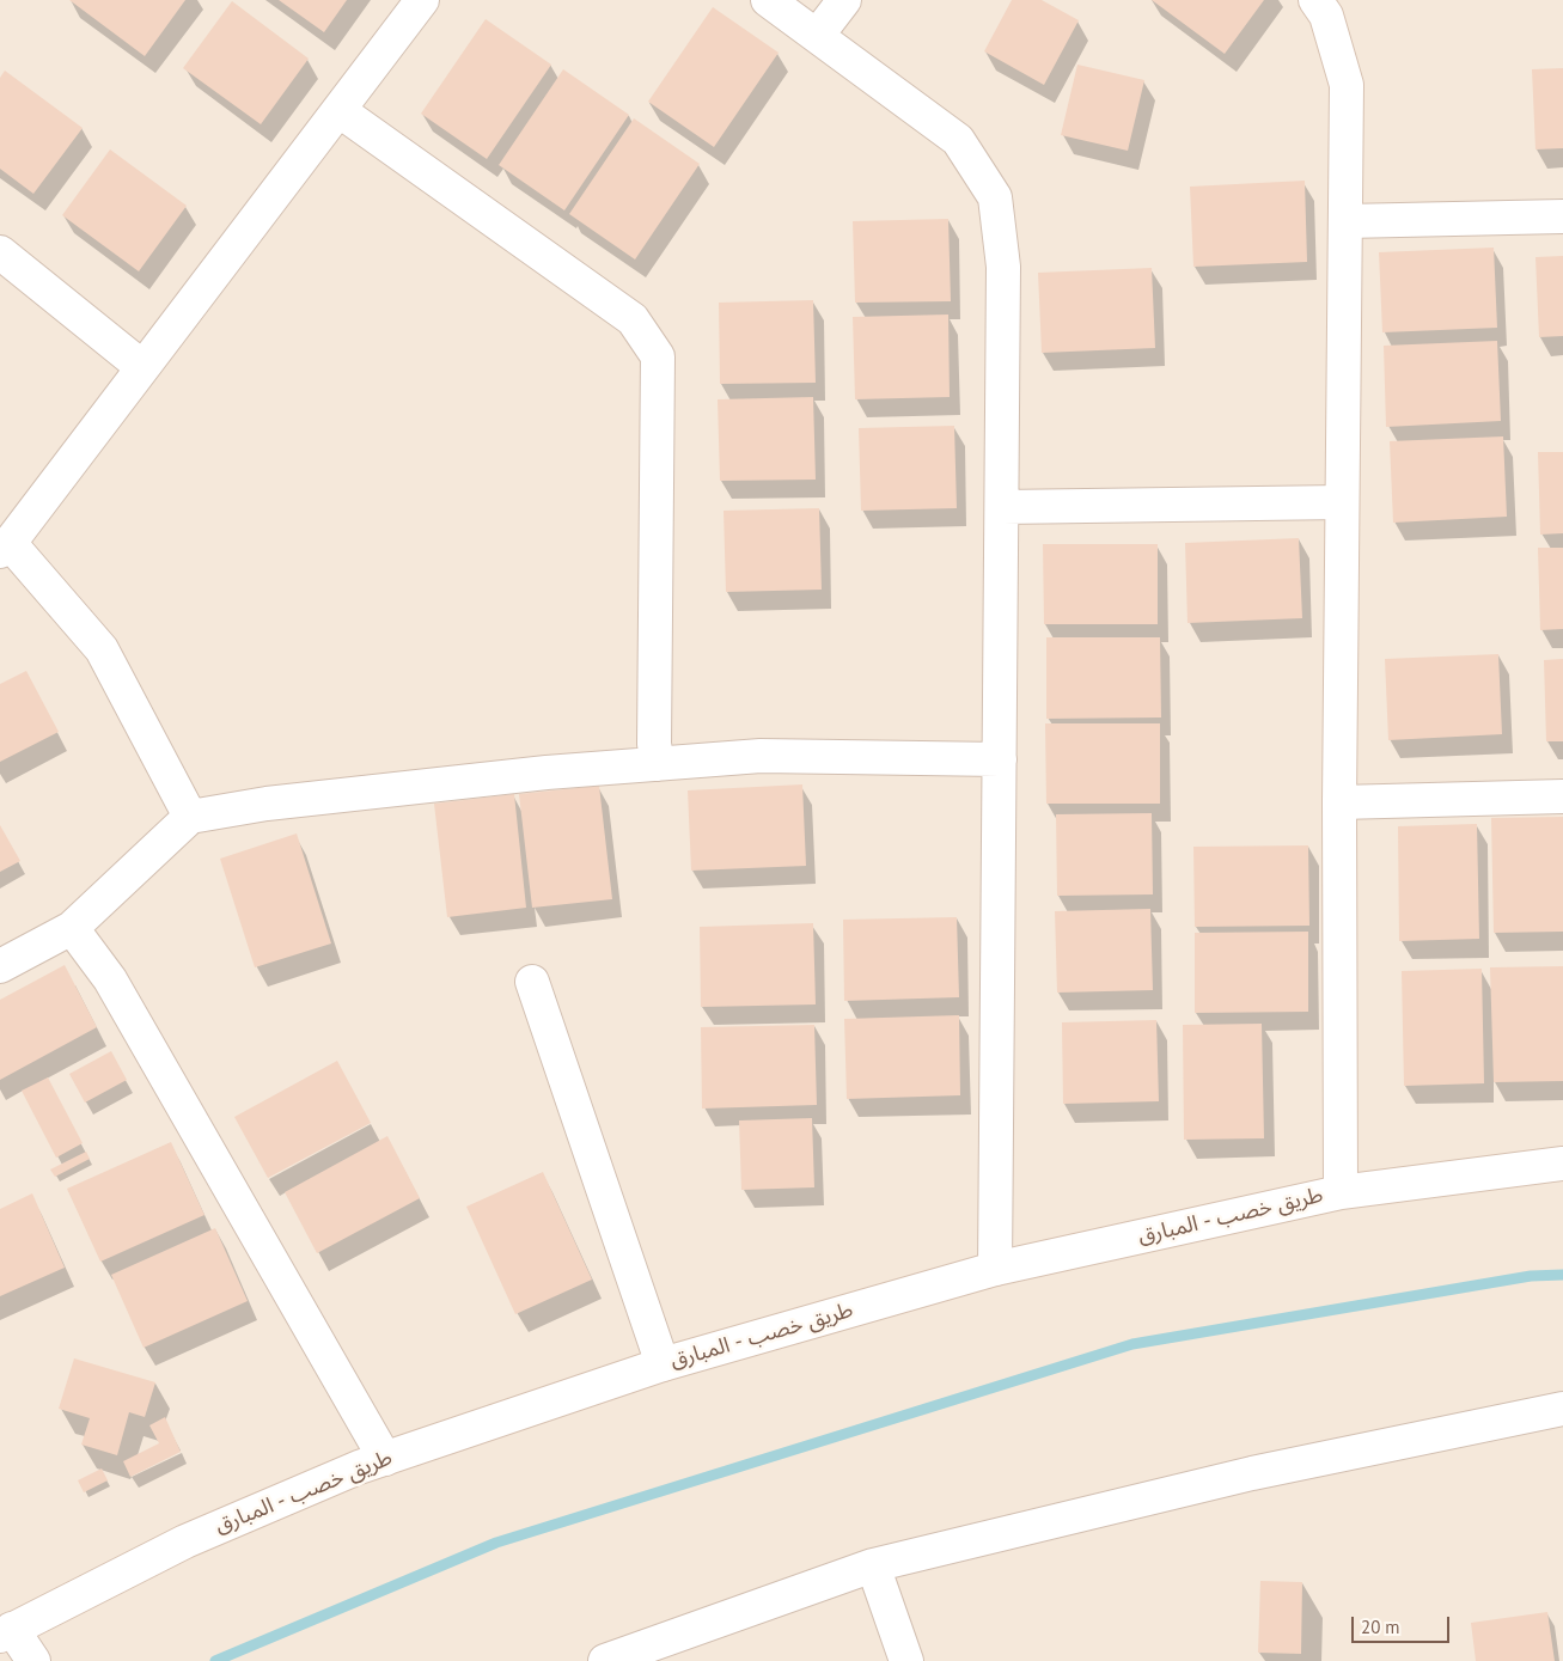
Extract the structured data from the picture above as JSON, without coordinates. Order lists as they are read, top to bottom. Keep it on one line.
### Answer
{"streets":{"street":["طريق خصب - المبارق"]},"scale_bar":"20 m"}
